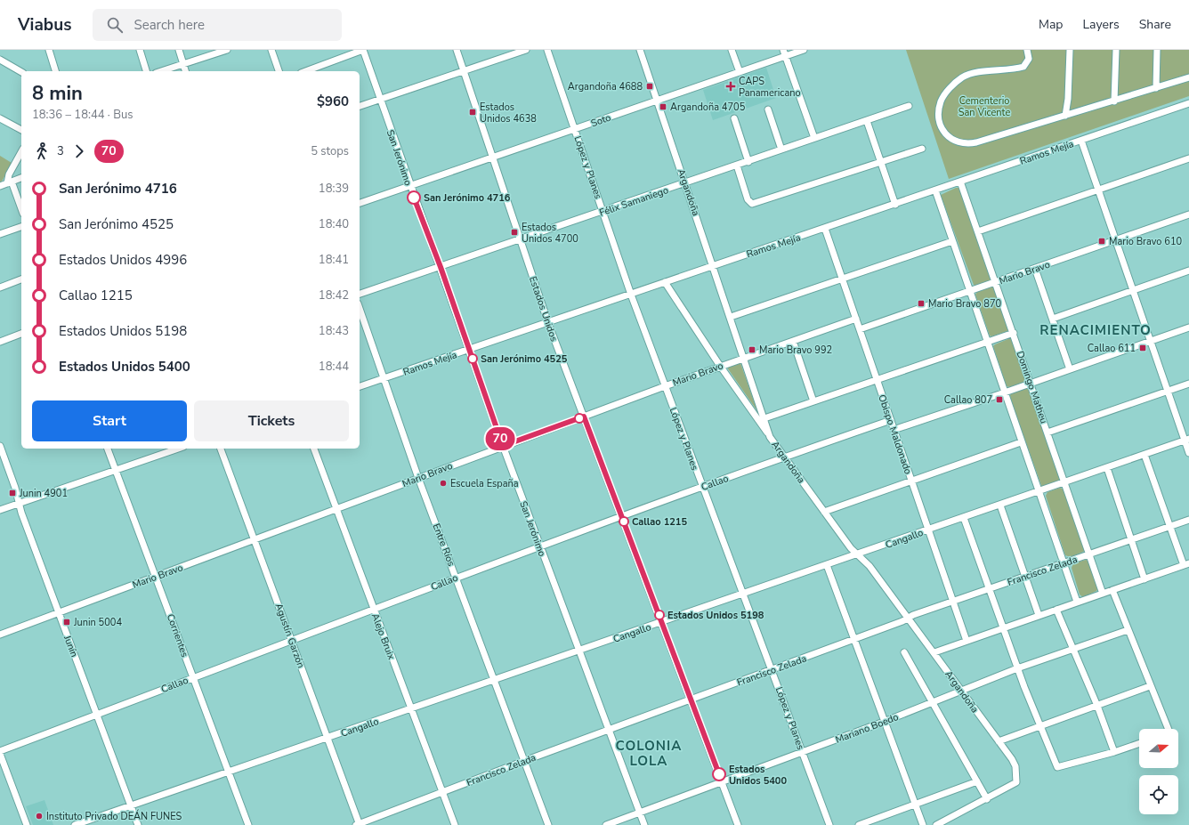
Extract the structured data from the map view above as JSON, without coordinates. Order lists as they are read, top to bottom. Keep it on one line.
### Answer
{"streets":{"street":["Soto","Ramos Mejía","San Jerónimo","López y Planes","Argandoña","Félix Samaniego","Mario Bravo","Estados Unidos","Domingo Matheu","Obispo Maldonado","Callao","Cangallo","Entre Ríos","Francisco Zelada","Corrientes","Agustín Garzón","Alejo Bruix","Junín","Mariano Boedo"]},"crossings":[["Soto","San Jerónimo"],["Soto","López y Planes"],["Soto","Argandoña"],["Soto","Estados Unidos"],["Ramos Mejía","San Jerónimo"],["Ramos Mejía","López y Planes"],["Ramos Mejía","Argandoña"],["Ramos Mejía","Estados Unidos"],["Ramos Mejía","Domingo Matheu"],["Ramos Mejía","Obispo Maldonado"],["Ramos Mejía","Entre Ríos"],["San Jerónimo","Félix Samaniego"],["San Jerónimo","Mario Bravo"],["San Jerónimo","Callao"],["San Jerónimo","Cangallo"],["San Jerónimo","Francisco Zelada"],["San Jerónimo","Mariano Boedo"],["López y Planes","Félix Samaniego"],["López y Planes","Mario Bravo"],["López y Planes","Callao"],["López y Planes","Cangallo"],["López y Planes","Francisco Zelada"],["López y Planes","Mariano Boedo"],["Argandoña","Félix Samaniego"],["Argandoña","Mario Bravo"],["Argandoña","Callao"],["Argandoña","Cangallo"],["Argandoña","Francisco Zelada"],["Argandoña","Mariano Boedo"],["Félix Samaniego","Estados Unidos"],["Mario Bravo","Estados Unidos"],["Mario Bravo","Domingo Matheu"],["Mario Bravo","Obispo Maldonado"],["Mario Bravo","Entre Ríos"],["Mario Bravo","Corrientes"],["Mario Bravo","Agustín Garzón"],["Mario Bravo","Alejo Bruix"],["Mario Bravo","Junín"],["Estados Unidos","Callao"],["Estados Unidos","Cangallo"],["Estados Unidos","Francisco Zelada"],["Estados Unidos","Mariano Boedo"],["Domingo Matheu","Cangallo"],["Domingo Matheu","Francisco Zelada"],["Obispo Maldonado","Callao"],["Obispo Maldonado","Cangallo"],["Obispo Maldonado","Francisco Zelada"],["Callao","Entre Ríos"],["Callao","Corrientes"],["Callao","Agustín Garzón"],["Callao","Alejo Bruix"],["Callao","Junín"],["Cangallo","Entre Ríos"],["Cangallo","Corrientes"],["Cangallo","Agustín Garzón"],["Cangallo","Alejo Bruix"],["Cangallo","Junín"],["Entre Ríos","Francisco Zelada"],["Francisco Zelada","Agustín Garzón"],["Francisco Zelada","Alejo Bruix"]],"districts":["RENACIMIENTO","COLONIA LOLA"],"parks":["Cementerio San Vicente"],"places":{"transit":["Argandoña 4688","Argandoña 4705","Estados Unidos 4638","Estados Unidos 4700","Mario Bravo 610","Mario Bravo 870","Callao 611","Mario Bravo 992","Callao 807","Junin 4901","Junin 5004"],"health":["CAPS Panamericano"],"other":["San Jerónimo 4716","San Jerónimo 4525","Escuela España","Callao 1215","Estados Unidos 5198","Estados Unidos 5400","Instituto Privado DEÁN FUNES"]},"lines":["bus line 70"],"north":"right","page":{"header":"Viabus","search":"Search here","nav":["Map","Layers","Share"],"on_map":"70","heading":["8 min","18:36 – 18:44 · Bus","$960"],"legs":["3","70","5 stops"],"list":[{"name":"San Jerónimo 4716","value":"18:39"},{"name":"San Jerónimo 4525","value":"18:40"},{"name":"Estados Unidos 4996","value":"18:41"},{"name":"Callao 1215","value":"18:42"},{"name":"Estados Unidos 5198","value":"18:43"},{"name":"Estados Unidos 5400","value":"18:44"}],"buttons":["Start","Tickets"]}}
